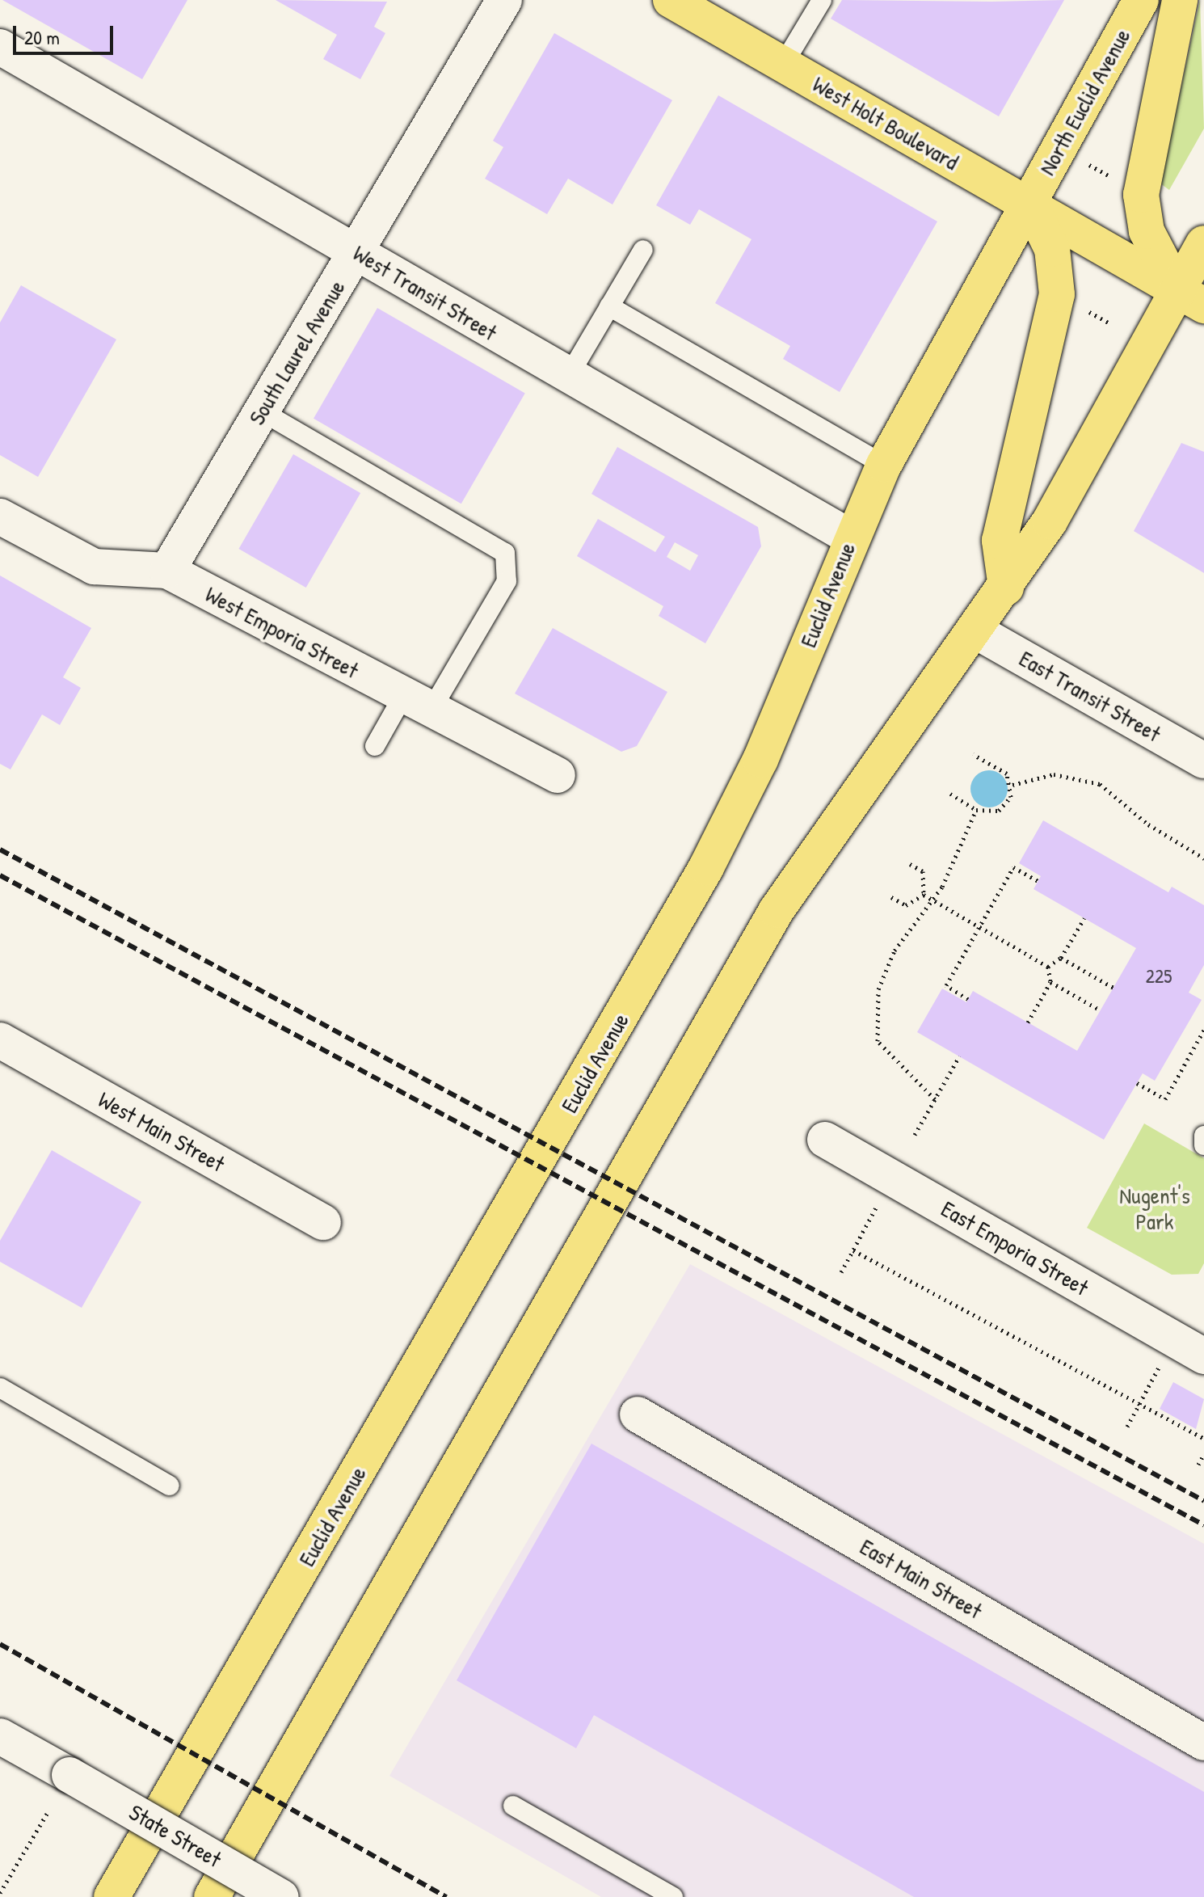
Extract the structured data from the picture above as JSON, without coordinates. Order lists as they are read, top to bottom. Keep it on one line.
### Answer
{"streets":{"main road":["North Euclid Avenue","West Holt Boulevard","Euclid Avenue"],"street":["West Transit Street","South Laurel Avenue","West Emporia Street","East Transit Street","West Main Street","East Emporia Street","East Main Street","State Street"]},"crossings":[["North Euclid Avenue","West Holt Boulevard"],["North Euclid Avenue","Euclid Avenue"],["West Holt Boulevard","Euclid Avenue"],["West Transit Street","South Laurel Avenue"],["West Transit Street","Euclid Avenue"],["South Laurel Avenue","West Emporia Street"]],"parks":["Nugent's Park"],"house_numbers":["225"],"scale_bar":"20 m"}
